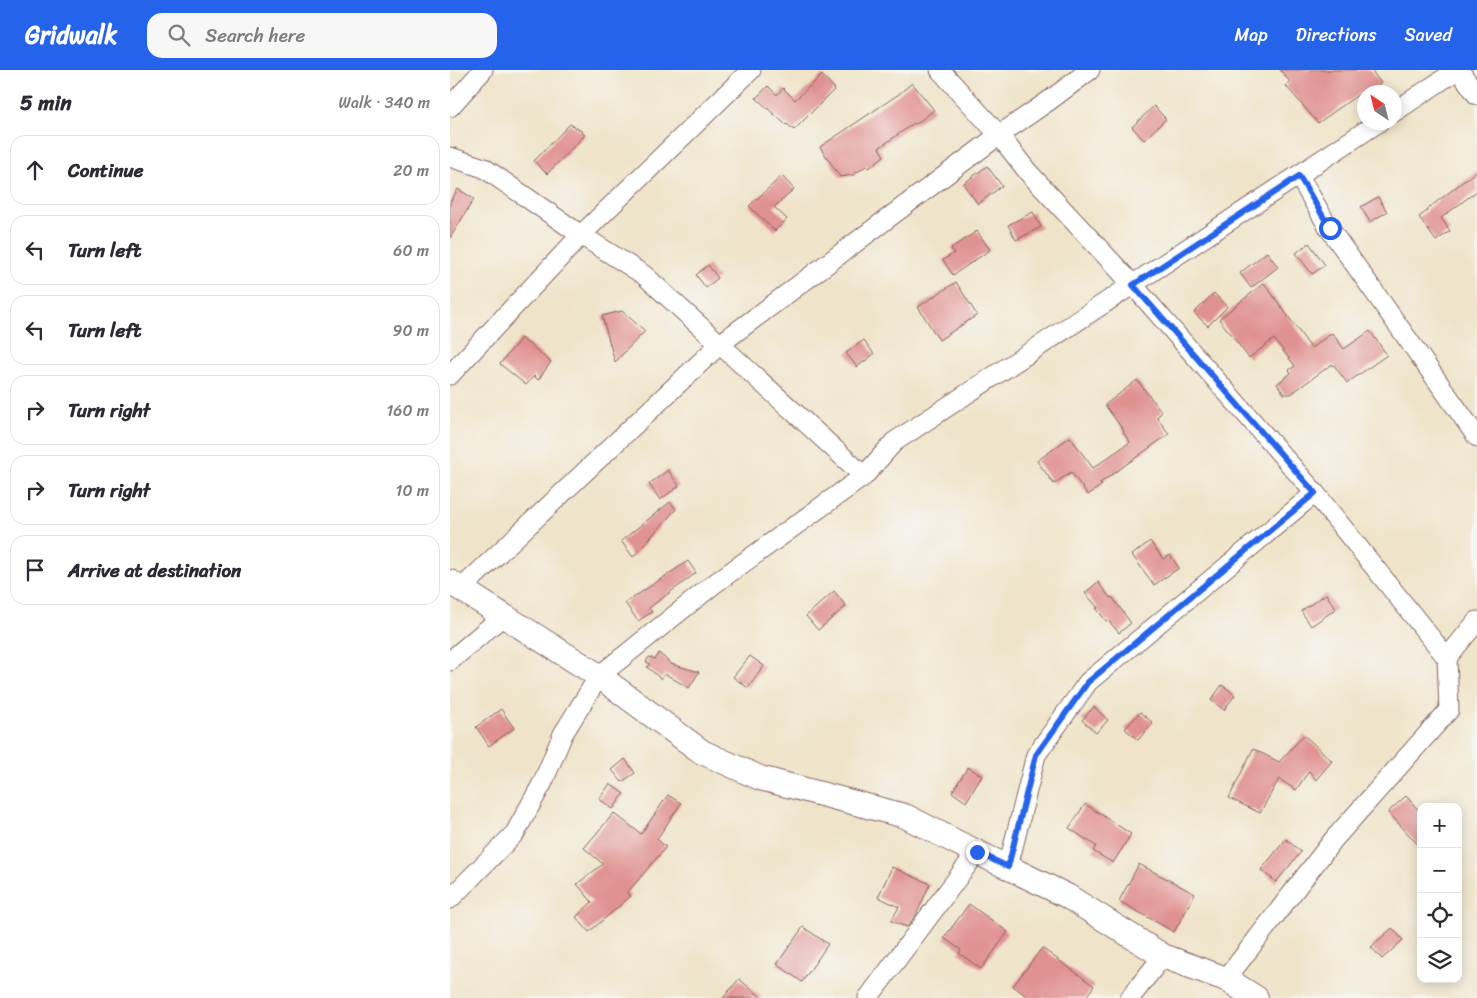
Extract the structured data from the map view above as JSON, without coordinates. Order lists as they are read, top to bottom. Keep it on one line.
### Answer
{"north":"top left","page":{"header":"Gridwalk","search":"Search here","nav":["Map","Directions","Saved"],"heading":["5 min","Walk · 340 m"],"list":[["Continue","20 m"],["Turn left","60 m"],["Turn left","90 m"],["Turn right","160 m"],["Turn right","10 m"],"Arrive at destination"],"map_buttons":["+","−"]}}
